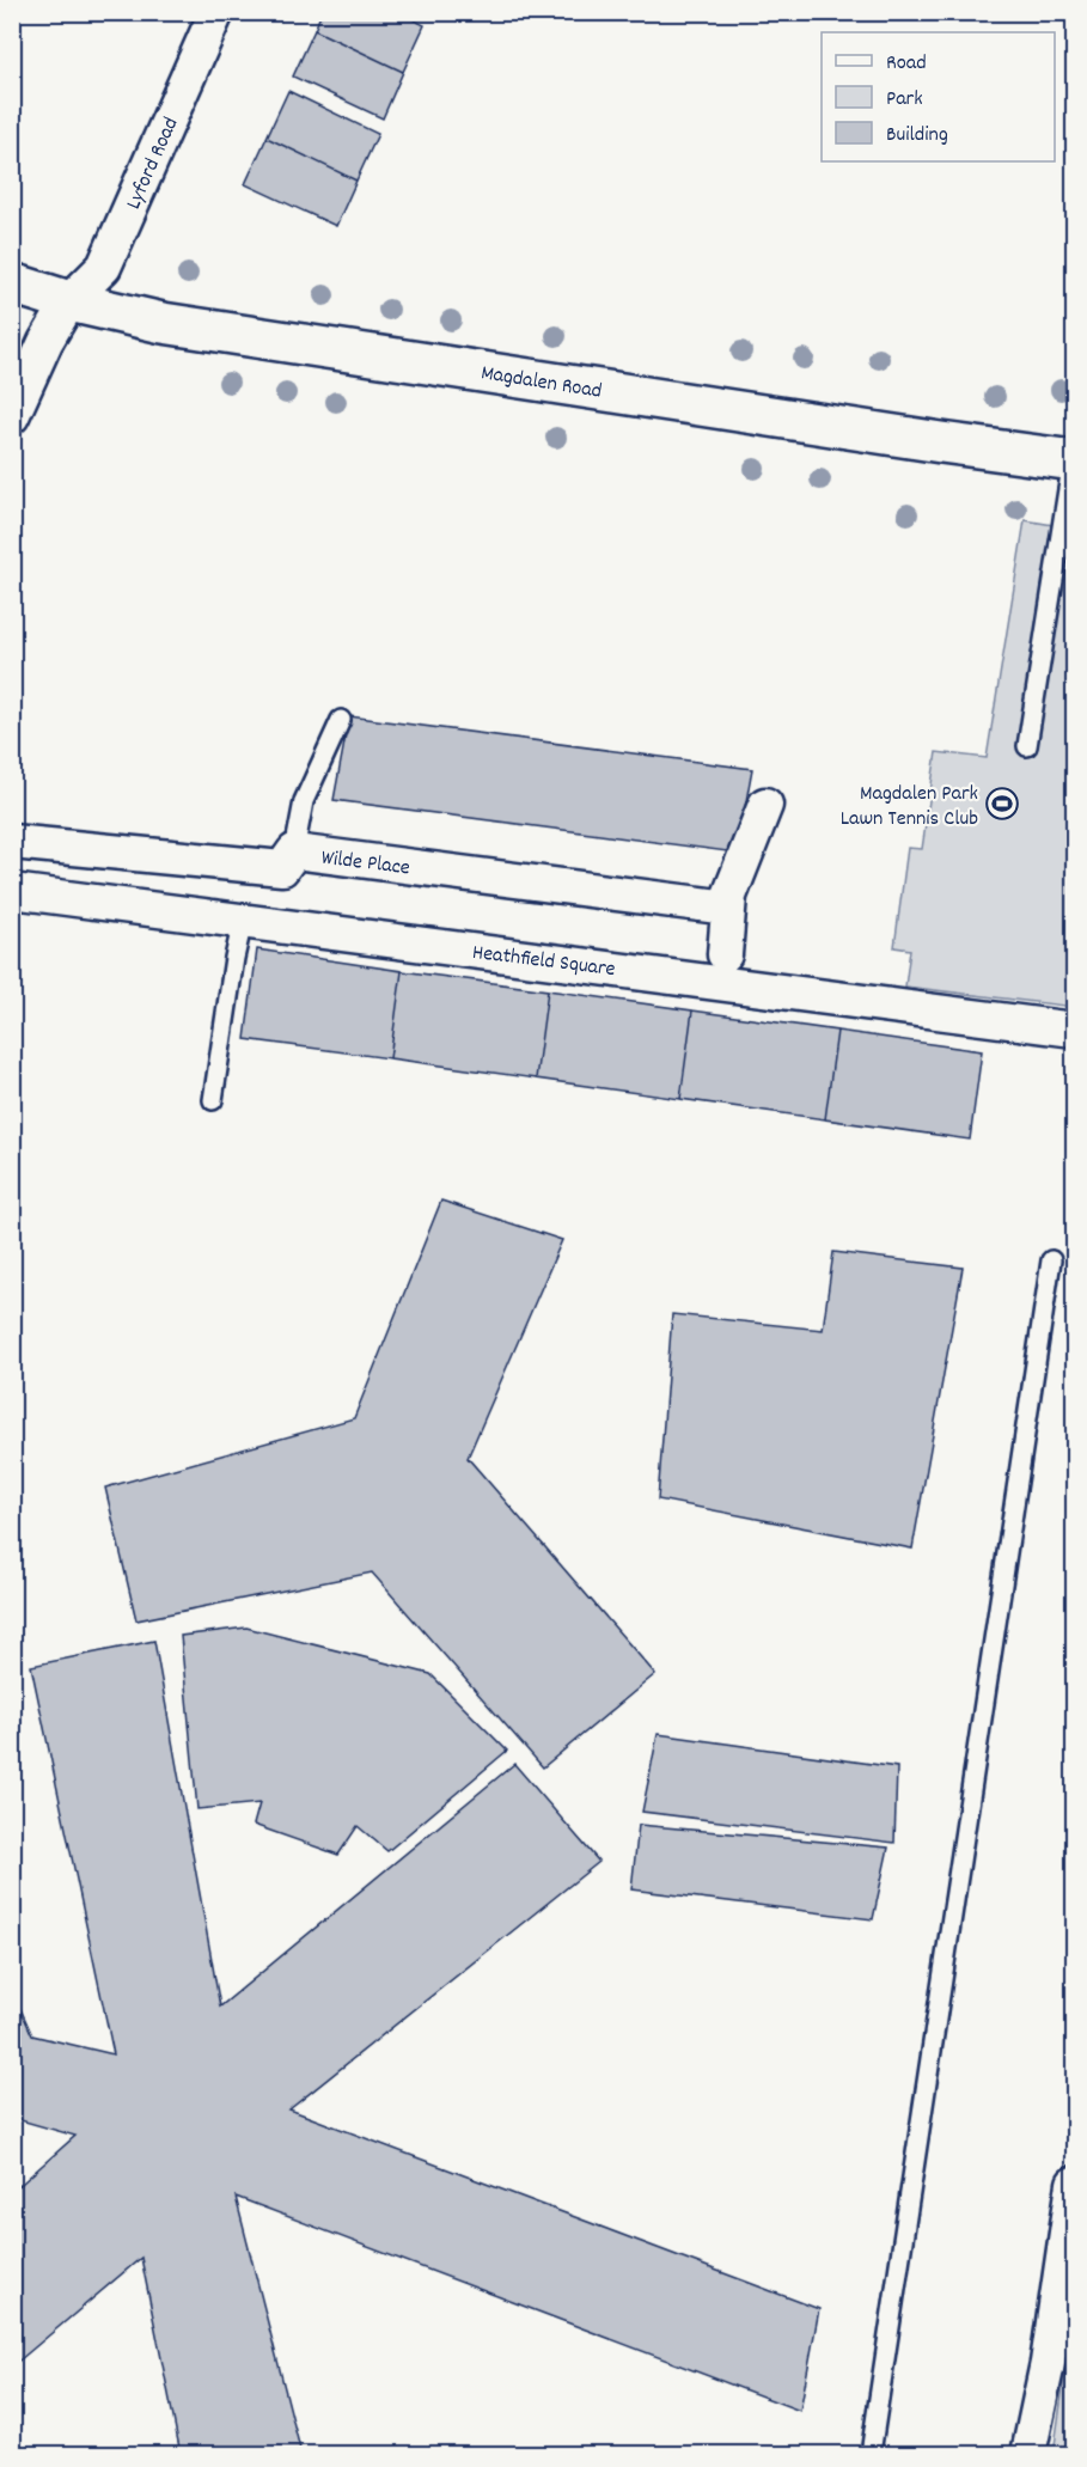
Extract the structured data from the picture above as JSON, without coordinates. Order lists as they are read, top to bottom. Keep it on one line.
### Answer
{"streets":{"street":["Lyford Road","Magdalen Road","Wilde Place","Heathfield Square"]},"crossings":[["Lyford Road","Magdalen Road"]],"places":{"sports":["Magdalen Park Lawn Tennis Club"]},"legend":["Road","Park","Building"]}
